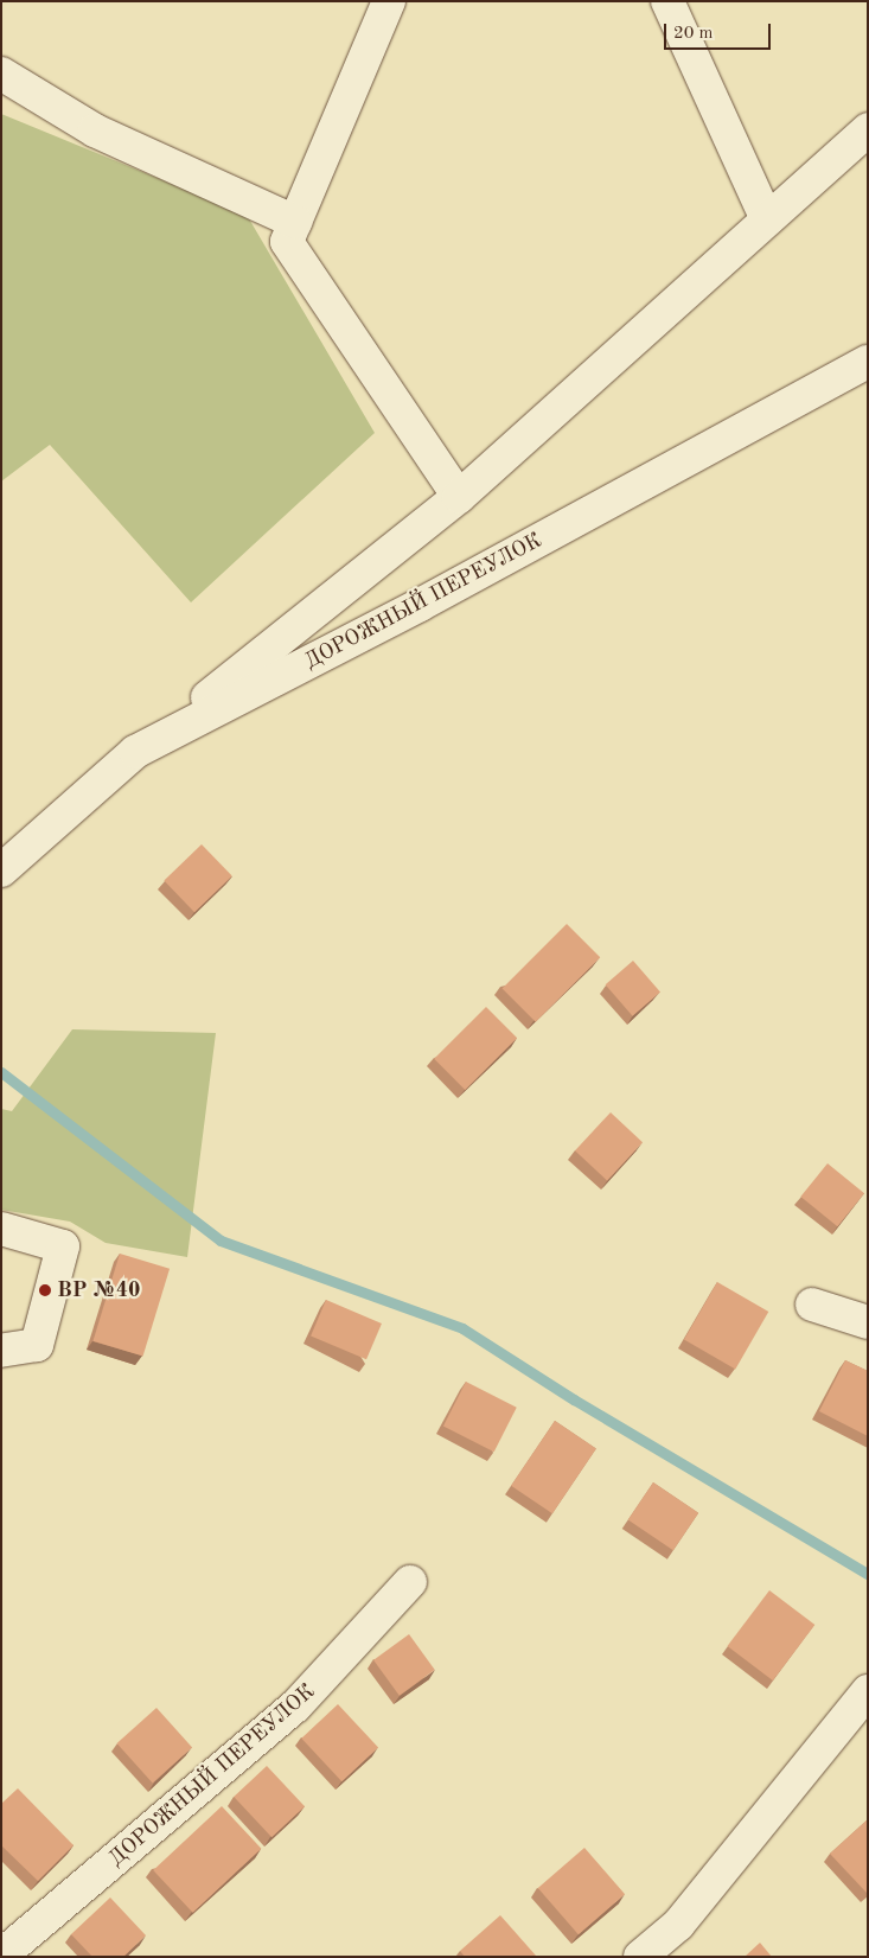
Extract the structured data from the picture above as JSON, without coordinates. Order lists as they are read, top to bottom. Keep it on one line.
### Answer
{"streets":{"street":["ДОРОЖНЫЙ ПЕРЕУЛОК"]},"places":["BP №40"],"scale_bar":"20 m"}
